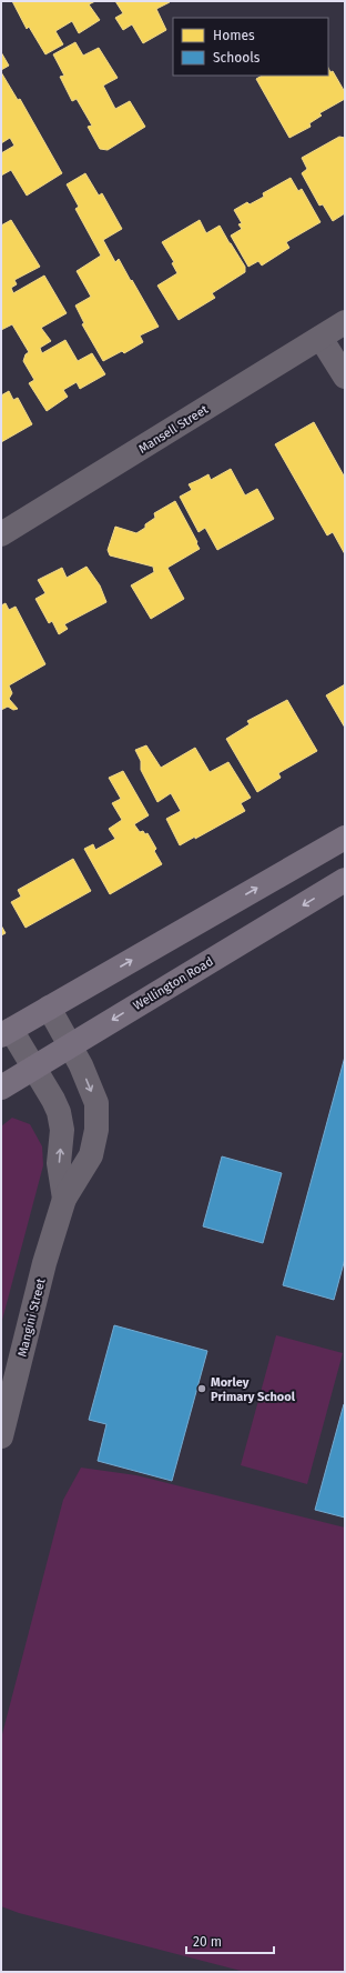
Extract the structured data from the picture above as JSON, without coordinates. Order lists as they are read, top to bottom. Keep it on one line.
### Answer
{"streets":{"main road":["Wellington Road"],"street":["Mansell Street","Mangini Street"]},"crossings":[["Wellington Road","Mangini Street"]],"places":["Morley Primary School"],"legend":["Homes","Schools"],"scale_bar":"20 m"}
